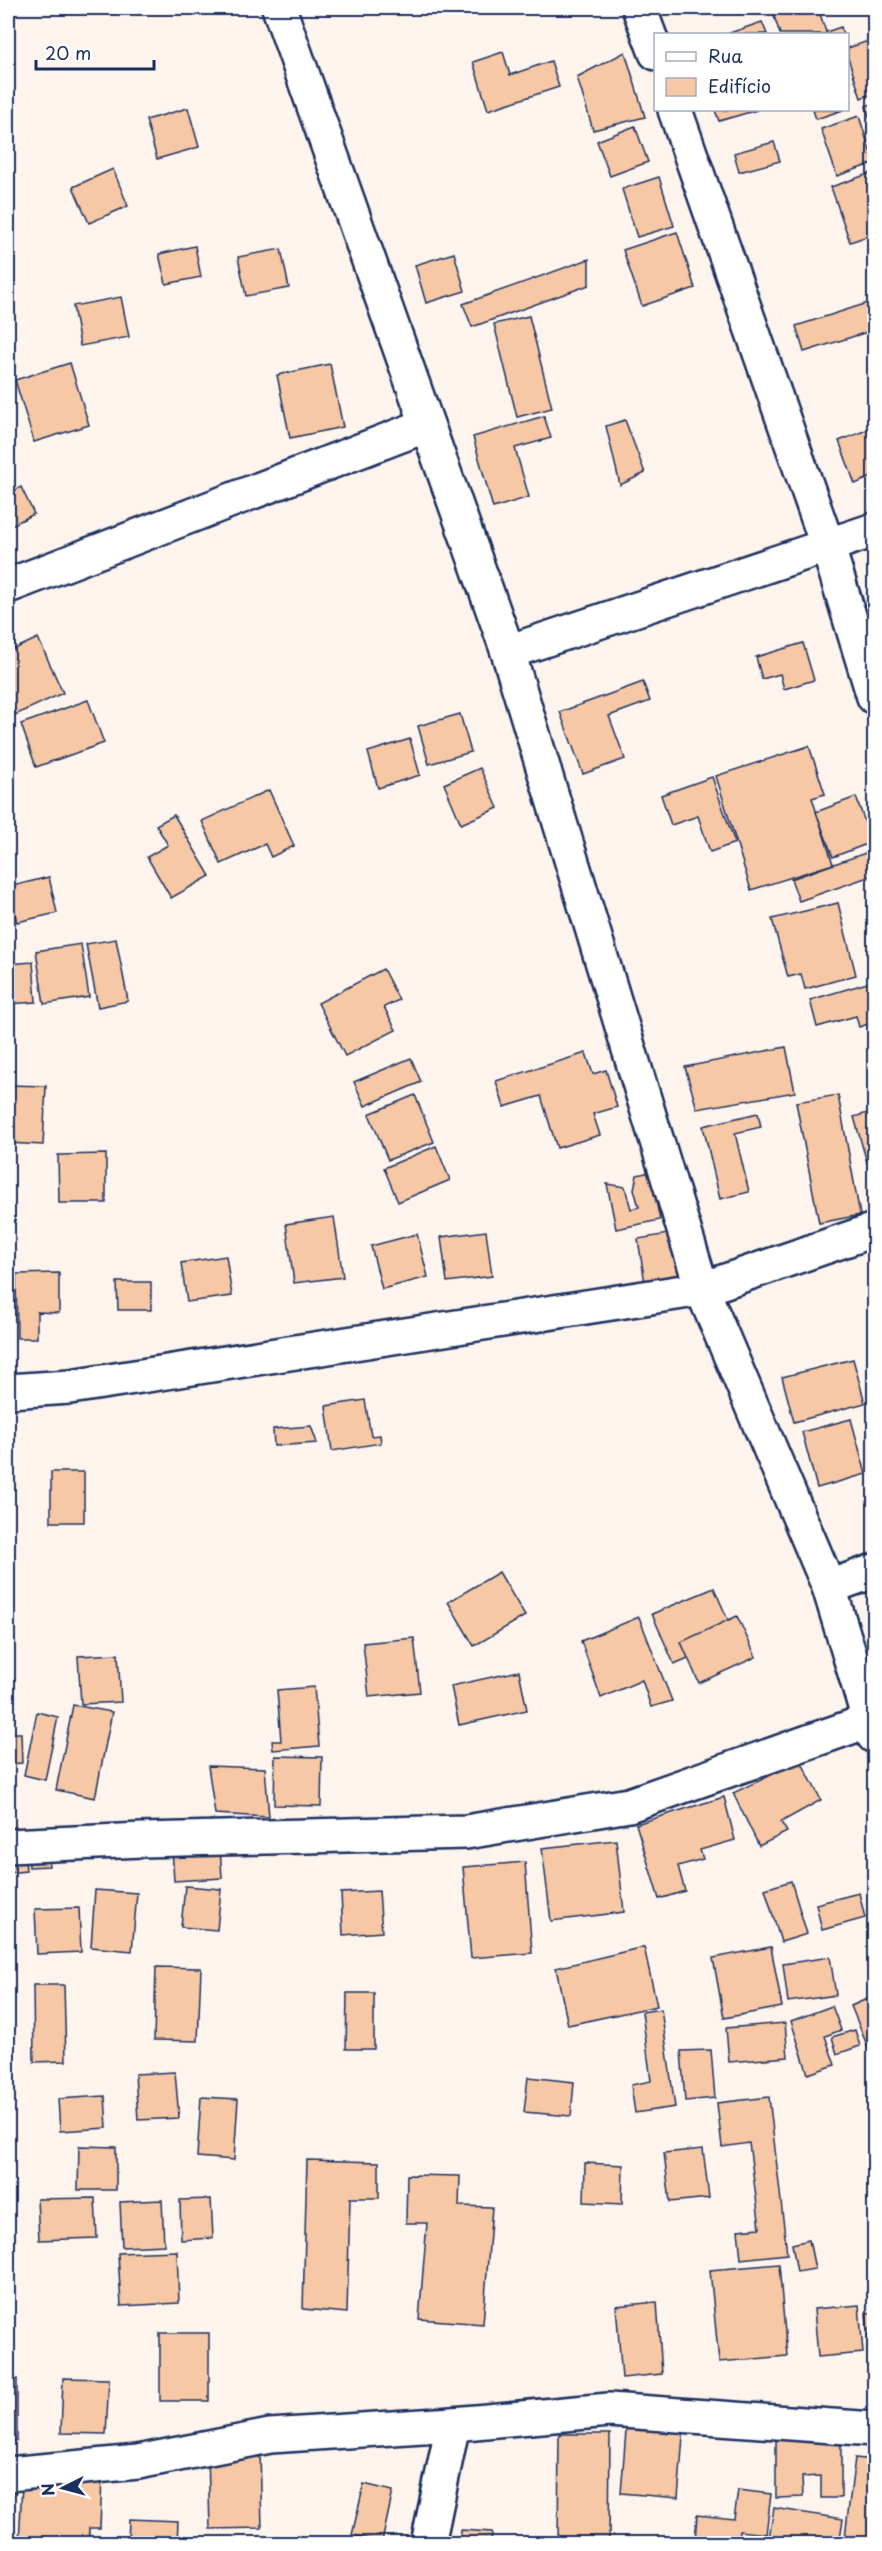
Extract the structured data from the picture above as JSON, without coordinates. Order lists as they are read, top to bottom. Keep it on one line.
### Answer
{"legend":["Rua","Edifício"],"scale_bar":"20 m","north":"left"}
